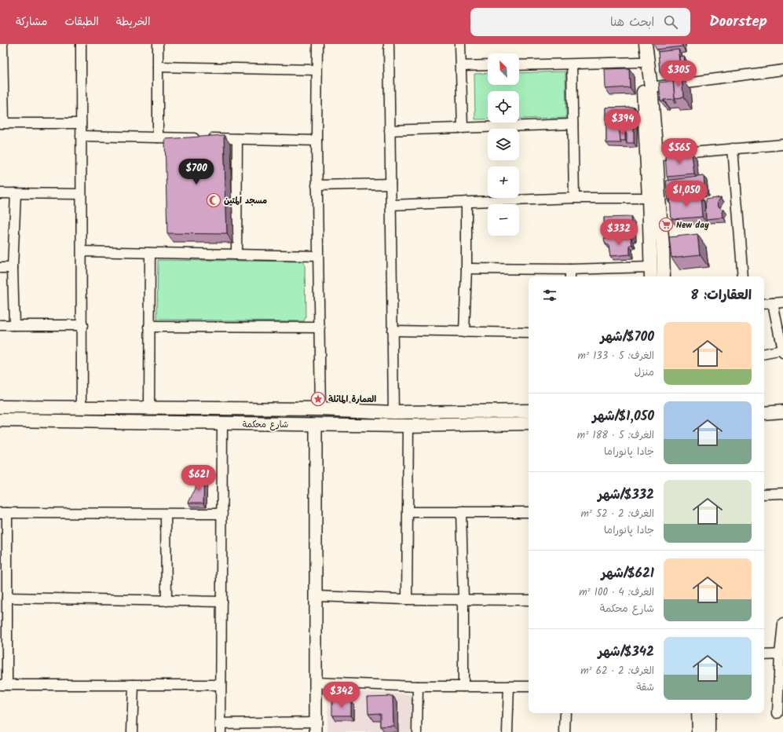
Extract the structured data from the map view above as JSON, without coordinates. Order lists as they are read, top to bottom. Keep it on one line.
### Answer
{"streets":{"main road":["شارع محكمة"]},"places":{"mosque":["مسجد المتين"],"supermarket":["New day"],"place":["العمارة المائلة"]},"north":"top left","page":{"header":"Doorstep","search":"ابحث هنا","nav":["الخريطة","الطبقات","مشاركة"],"map_buttons":["+","−"],"price":["$305","$394","$565","$700","$1,050","$332","$621","$342"],"heading":"العقارات: 8","list":[{"name":"$700/شهر","note":"الغرف: 5 · 133 m² · منزل"},{"name":"$1,050/شهر","note":"الغرف: 5 · 188 m² · جادا پانوراما"},{"name":"$332/شهر","note":"الغرف: 2 · 52 m² · جادا پانوراما"},{"name":"$621/شهر","note":"الغرف: 4 · 100 m² · شارع محكمة"},{"name":"$342/شهر","note":"الغرف: 2 · 62 m² · شقة"}]}}
